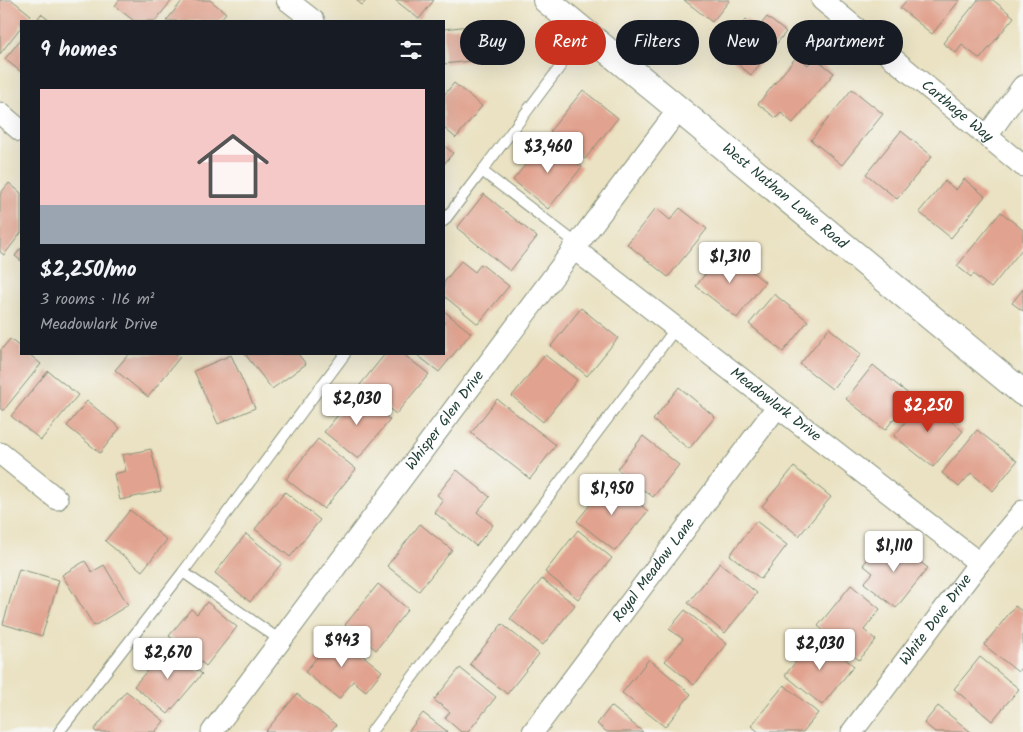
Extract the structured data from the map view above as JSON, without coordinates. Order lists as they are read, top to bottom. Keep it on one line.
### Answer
{"streets":{"street":["Carthage Way","West Nathan Lowe Road","Meadowlark Drive","Whisper Glen Drive","Royal Meadow Lane","White Dove Drive"]},"crossings":[["West Nathan Lowe Road","Whisper Glen Drive"],["Meadowlark Drive","Whisper Glen Drive"],["Meadowlark Drive","Royal Meadow Lane"],["Meadowlark Drive","White Dove Drive"]],"page":{"chip":["Buy","Rent","Filters","New","Apartment"],"heading":"9 homes","list":[{"name":"$2,250/mo","note":"3 rooms · 116 m² · Meadowlark Drive"}],"price":["$3,460","$1,310","$2,030","$2,250","$1,950","$1,110","$943","$2,030","$2,670"]}}
